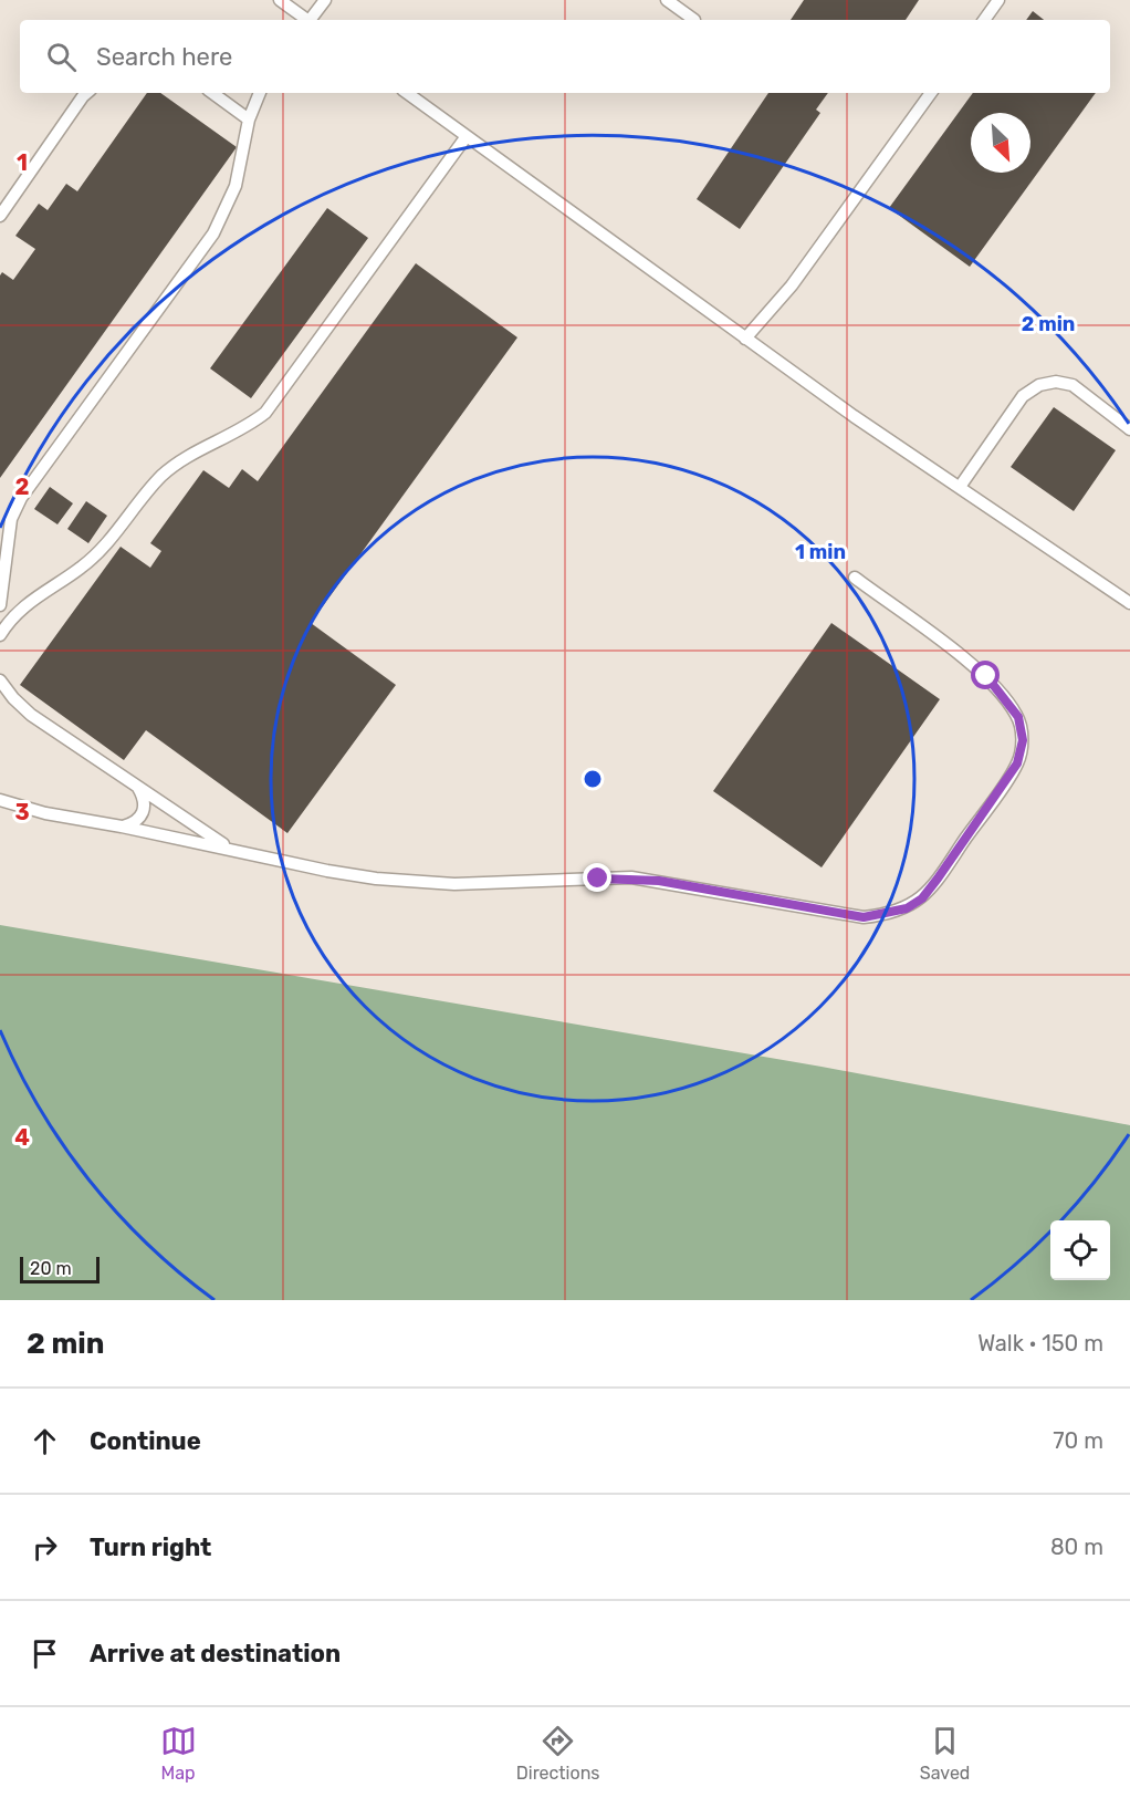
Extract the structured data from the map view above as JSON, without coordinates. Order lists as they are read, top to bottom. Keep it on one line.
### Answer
{"scale_bar":"20 m","north":"bottom right","page":{"search":"Search here","scale":"20 m","heading":["2 min","Walk · 150 m"],"list":[["Continue","70 m"],["Turn right","80 m"],"Arrive at destination"],"nav":["Map","Directions","Saved"]},"grid":{"rows":["1","2","3","4"]},"rings":["2 min","1 min"]}
